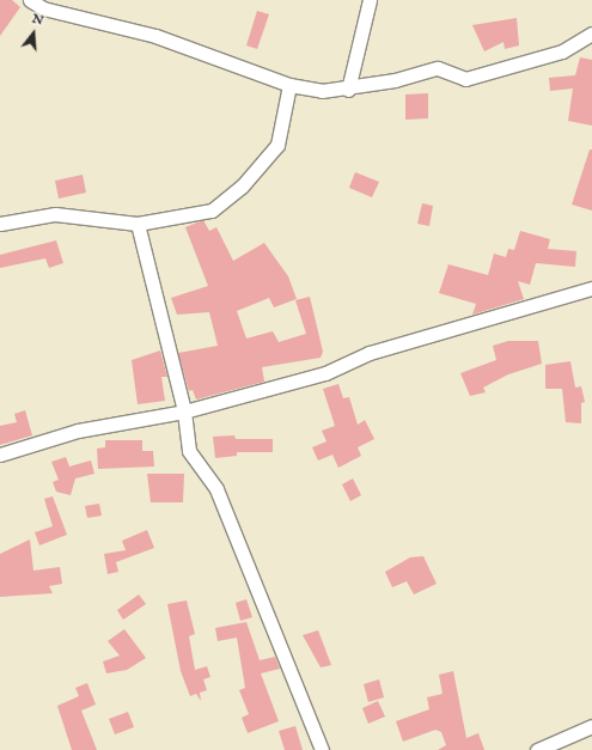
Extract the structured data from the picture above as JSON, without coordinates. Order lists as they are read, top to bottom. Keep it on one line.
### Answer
{"north":"top"}
